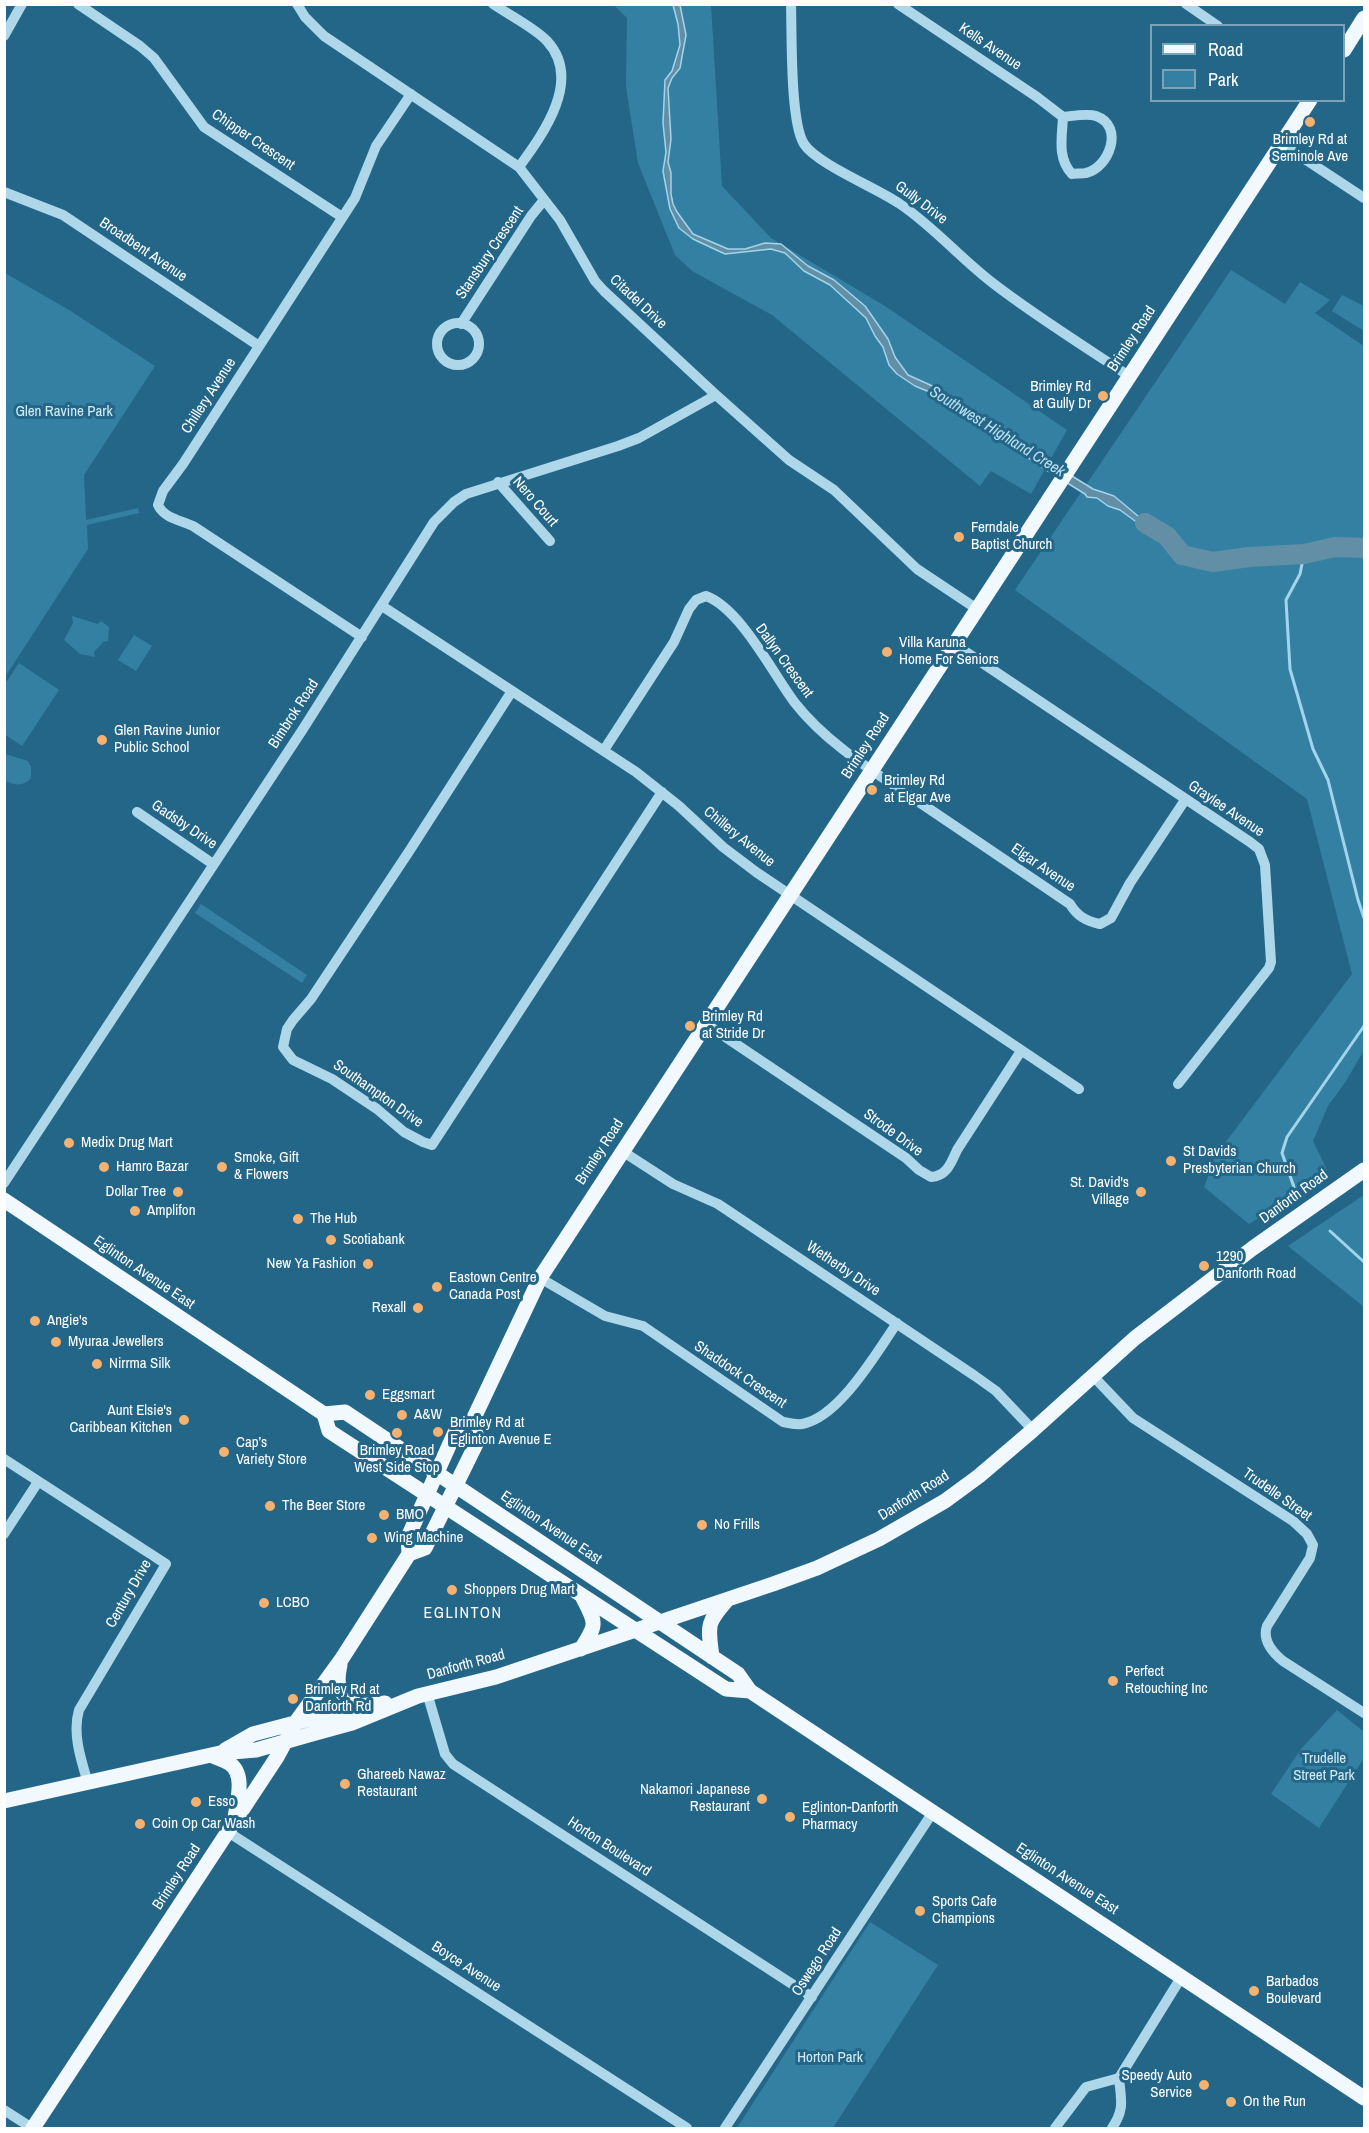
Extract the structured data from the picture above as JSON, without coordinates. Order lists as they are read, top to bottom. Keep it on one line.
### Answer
{"streets":{"main road":["Brimley Road","Danforth Road","Eglinton Avenue East"],"street":["Kells Avenue","Chipper Crescent","Gully Drive","Broadbent Avenue","Stansbury Crescent","Citadel Drive","Chillery Avenue","Nero Court","Dallyn Crescent","Bimbrok Road","Graylee Avenue","Gadsby Drive","Elgar Avenue","Southampton Drive","Strode Drive","Wetherby Drive","Shaddock Crescent","Trudelle Street","Century Drive","Horton Boulevard","Oswego Road","Boyce Avenue"]},"crossings":[["Chipper Crescent","Chillery Avenue"],["Gully Drive","Brimley Road"],["Broadbent Avenue","Chillery Avenue"],["Stansbury Crescent","Citadel Drive"],["Citadel Drive","Brimley Road"],["Citadel Drive","Chillery Avenue"],["Citadel Drive","Bimbrok Road"],["Brimley Road","Chillery Avenue"],["Brimley Road","Dallyn Crescent"],["Brimley Road","Graylee Avenue"],["Brimley Road","Elgar Avenue"],["Brimley Road","Strode Drive"],["Brimley Road","Danforth Road"],["Brimley Road","Wetherby Drive"],["Brimley Road","Eglinton Avenue East"],["Brimley Road","Shaddock Crescent"],["Brimley Road","Boyce Avenue"],["Chillery Avenue","Dallyn Crescent"],["Chillery Avenue","Bimbrok Road"],["Chillery Avenue","Southampton Drive"],["Chillery Avenue","Strode Drive"],["Nero Court","Bimbrok Road"],["Dallyn Crescent","Elgar Avenue"],["Bimbrok Road","Gadsby Drive"],["Graylee Avenue","Elgar Avenue"],["Danforth Road","Wetherby Drive"],["Danforth Road","Eglinton Avenue East"],["Danforth Road","Trudelle Street"],["Danforth Road","Century Drive"],["Danforth Road","Horton Boulevard"],["Wetherby Drive","Shaddock Crescent"],["Eglinton Avenue East","Oswego Road"],["Horton Boulevard","Oswego Road"]],"districts":["EGLINTON"],"water":["Southwest Highland Creek"],"parks":["Glen Ravine Park","Trudelle Street Park","Horton Park"],"places":["Brimley Rd at Seminole Ave","Brimley Rd at Gully Dr","Ferndale Baptist Church","Villa Karuna Home For Seniors","Glen Ravine Junior Public School","Brimley Rd at Elgar Ave","Brimley Rd at Stride Dr","Medix Drug Mart","St Davids Presbyterian Church","Hamro Bazar","Smoke, Gift & Flowers","Dollar Tree","St. David's Village","Amplifon","The Hub","Scotiabank","New Ya Fashion","1290 Danforth Road","Eastown Centre Canada Post","Rexall","Angie's","Myuraa Jewellers","Nirrma Silk","Eggsmart","A&W","Aunt Elsie's Caribbean Kitchen","Brimley Rd at Eglinton Avenue E","Brimley Road West Side Stop","Cap’s Variety Store","The Beer Store","BMO","No Frills","Wing Machine","Shoppers Drug Mart","LCBO","Perfect Retouching Inc","Brimley Rd at Danforth Rd","Ghareeb Nawaz Restaurant","Nakamori Japanese Restaurant","Esso","Eglinton-Danforth Pharmacy","Coin Op Car Wash","Sports Cafe Champions","Barbados Boulevard","Speedy Auto Service","On the Run"],"legend":["Road","Park"]}
